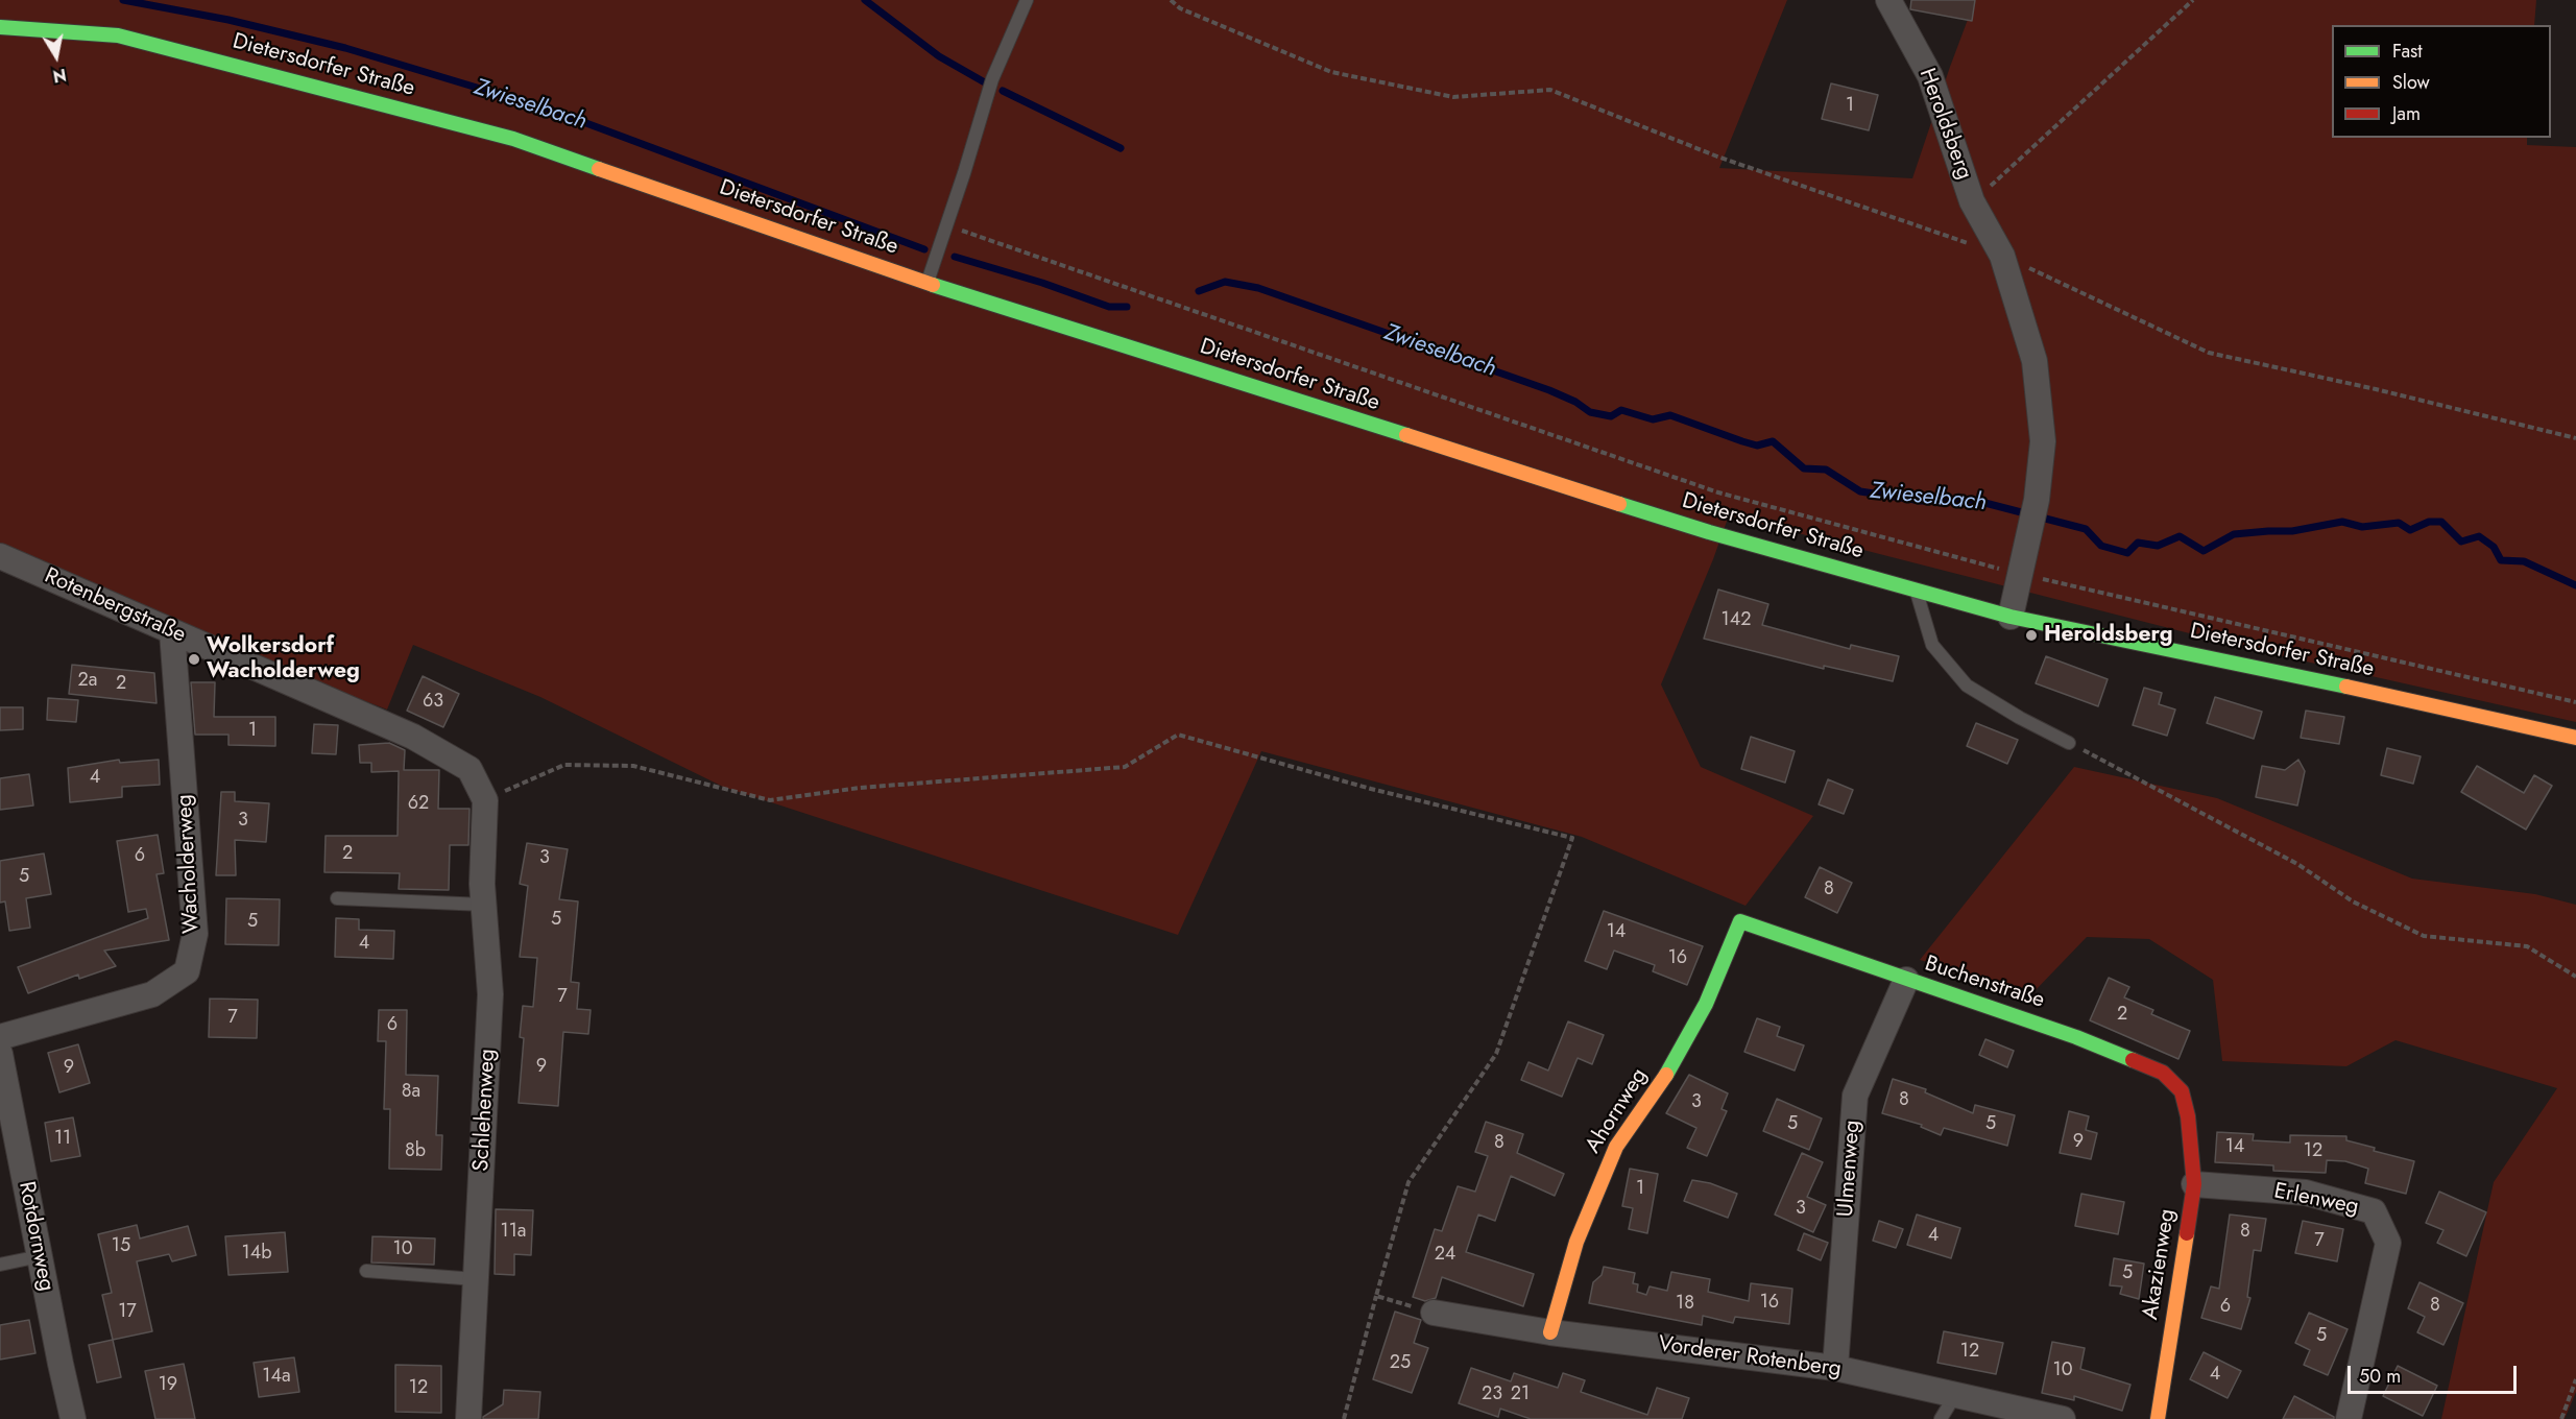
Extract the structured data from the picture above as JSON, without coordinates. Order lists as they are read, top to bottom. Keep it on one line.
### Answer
{"streets":{"street":["Dietersdorfer Straße","Heroldsberg","Rotenbergstraße","Wacholderweg","Buchenstraße","Schlehenweg","Ahornweg","Ulmenweg","Erlenweg","Rotdornweg","Akazienweg","Vorderer Rotenberg"]},"crossings":[["Dietersdorfer Straße","Heroldsberg"],["Rotenbergstraße","Wacholderweg"],["Rotenbergstraße","Schlehenweg"],["Buchenstraße","Ahornweg"],["Buchenstraße","Ulmenweg"],["Buchenstraße","Akazienweg"],["Ahornweg","Vorderer Rotenberg"],["Ulmenweg","Vorderer Rotenberg"],["Erlenweg","Akazienweg"]],"water":["Zwieselbach"],"places":["Heroldsberg","Wolkersdorf Wacholderweg"],"house_numbers":["1","142","2a","2","63","1","4","62","3","2","6","3","5","8","5","5","14","4","16","7","2","7","6","9","9","8a","8","3","5","5","11","9","8","14","8b","12","1","3","11a","8","4","7","15","10","14b","24","5","16","18","8","6","17","5","12","25","10","4","14a","19","12","23","21"],"legend":["Fast","Slow","Jam"],"scale_bar":"50 m","north":"bottom"}
